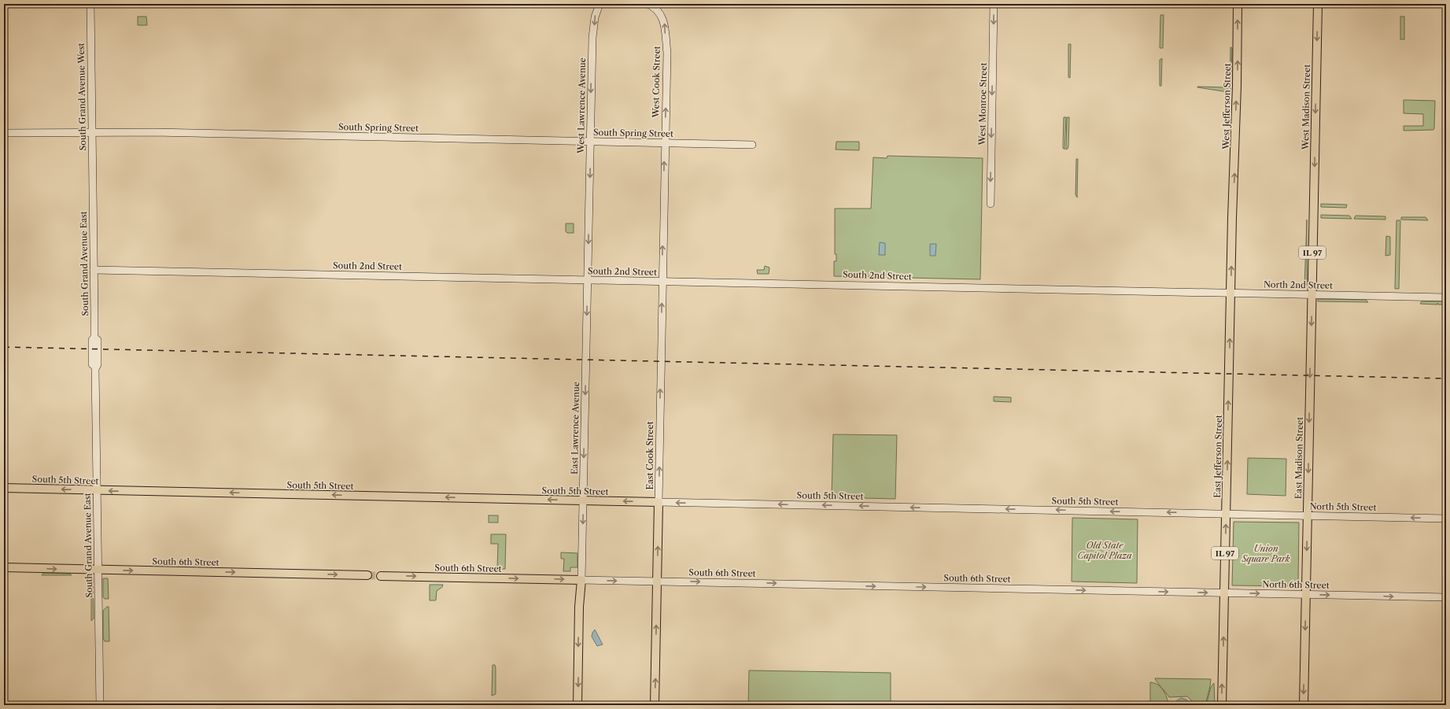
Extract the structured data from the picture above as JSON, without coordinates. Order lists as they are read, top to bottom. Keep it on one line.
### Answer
{"streets":{"main road":["West Cook Street","South Grand Avenue West","West Monroe Street","West Lawrence Avenue","West Jefferson Street","West Madison Street","South Spring Street","IL 97","South Grand Avenue East","South 2nd Street","North 2nd Street","East Lawrence Avenue","East Cook Street","East Jefferson Street","East Madison Street","South 5th Street","North 5th Street","South 6th Street","North 6th Street"]},"crossings":[["West Cook Street","South Spring Street"],["West Cook Street","East Cook Street"],["South Grand Avenue West","South Spring Street"],["South Grand Avenue West","South Grand Avenue East"],["West Lawrence Avenue","South Spring Street"],["West Lawrence Avenue","East Lawrence Avenue"],["West Jefferson Street","East Jefferson Street"],["West Madison Street","East Madison Street"],["South Grand Avenue East","South 2nd Street"],["South Grand Avenue East","South 5th Street"],["South Grand Avenue East","South 6th Street"],["South 2nd Street","North 2nd Street"],["South 2nd Street","East Lawrence Avenue"],["South 2nd Street","East Cook Street"],["North 2nd Street","East Jefferson Street"],["North 2nd Street","East Madison Street"],["East Lawrence Avenue","South 5th Street"],["East Lawrence Avenue","South 6th Street"],["East Cook Street","South 5th Street"],["East Cook Street","South 6th Street"],["East Jefferson Street","North 5th Street"],["East Jefferson Street","North 6th Street"],["East Madison Street","North 5th Street"],["East Madison Street","North 6th Street"],["South 5th Street","North 5th Street"],["South 6th Street","North 6th Street"]],"one_way":["West Cook Street","West Monroe Street","West Lawrence Avenue","West Jefferson Street","West Madison Street","East Lawrence Avenue","East Cook Street","East Jefferson Street","East Madison Street","South 5th Street","North 5th Street","South 6th Street","North 6th Street"],"parks":["Old State Capitol Plaza","Union Square Park"]}
